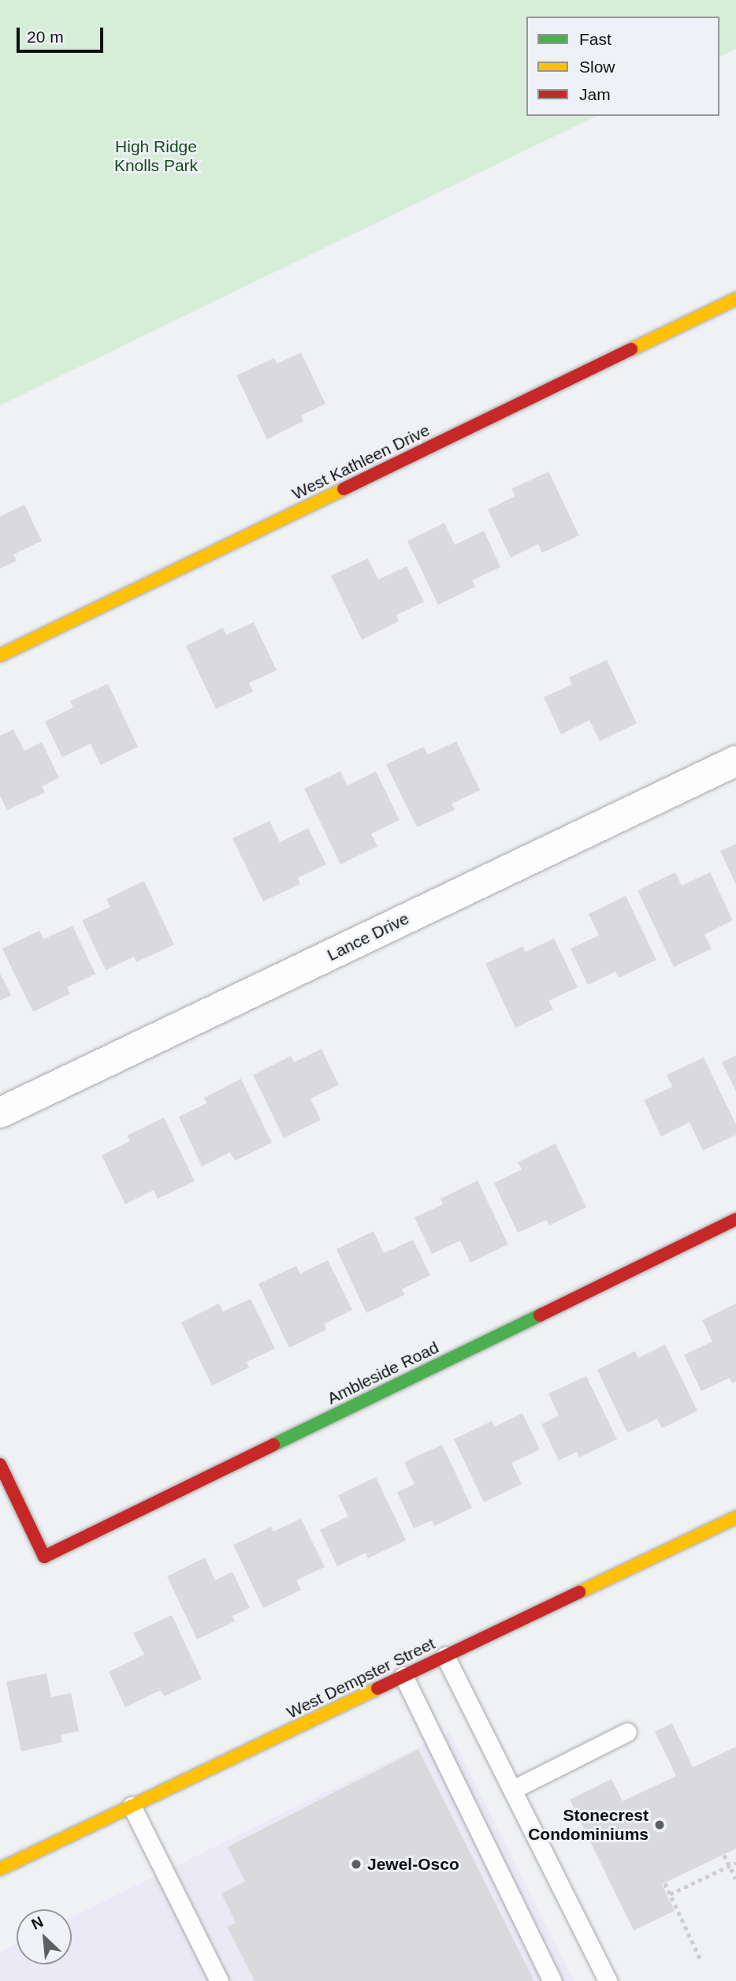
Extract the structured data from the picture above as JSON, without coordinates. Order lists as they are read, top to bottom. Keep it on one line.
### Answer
{"streets":{"street":["West Kathleen Drive","Lance Drive","Ambleside Road","West Dempster Street"]},"parks":["High Ridge Knolls Park"],"places":["Stonecrest Condominiums","Jewel-Osco"],"legend":["Fast","Slow","Jam"],"scale_bar":"20 m","north":"top left"}
